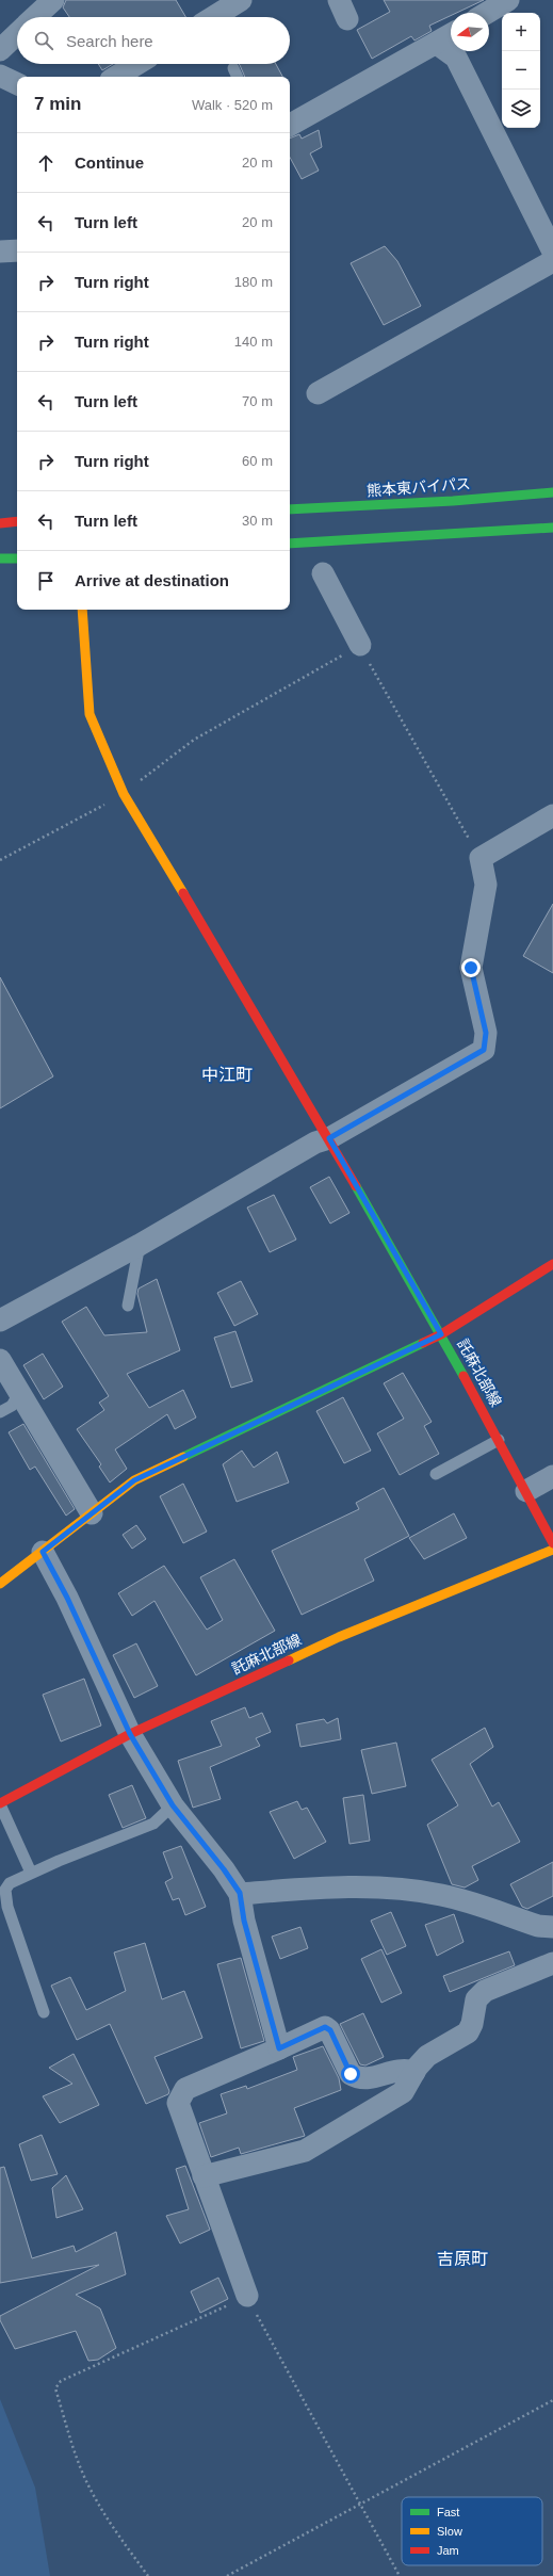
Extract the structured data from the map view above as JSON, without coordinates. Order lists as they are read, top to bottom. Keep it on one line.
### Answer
{"streets":{"main road":["熊本東バイパス","託麻北部線"]},"districts":["中江町","吉原町"],"legend":["Fast","Slow","Jam"],"north":"left","page":{"map_buttons":["+","−"],"search":"Search here","heading":["7 min","Walk · 520 m"],"list":[["Continue","20 m"],["Turn left","20 m"],["Turn right","180 m"],["Turn right","140 m"],["Turn left","70 m"],["Turn right","60 m"],["Turn left","30 m"],"Arrive at destination"]}}
